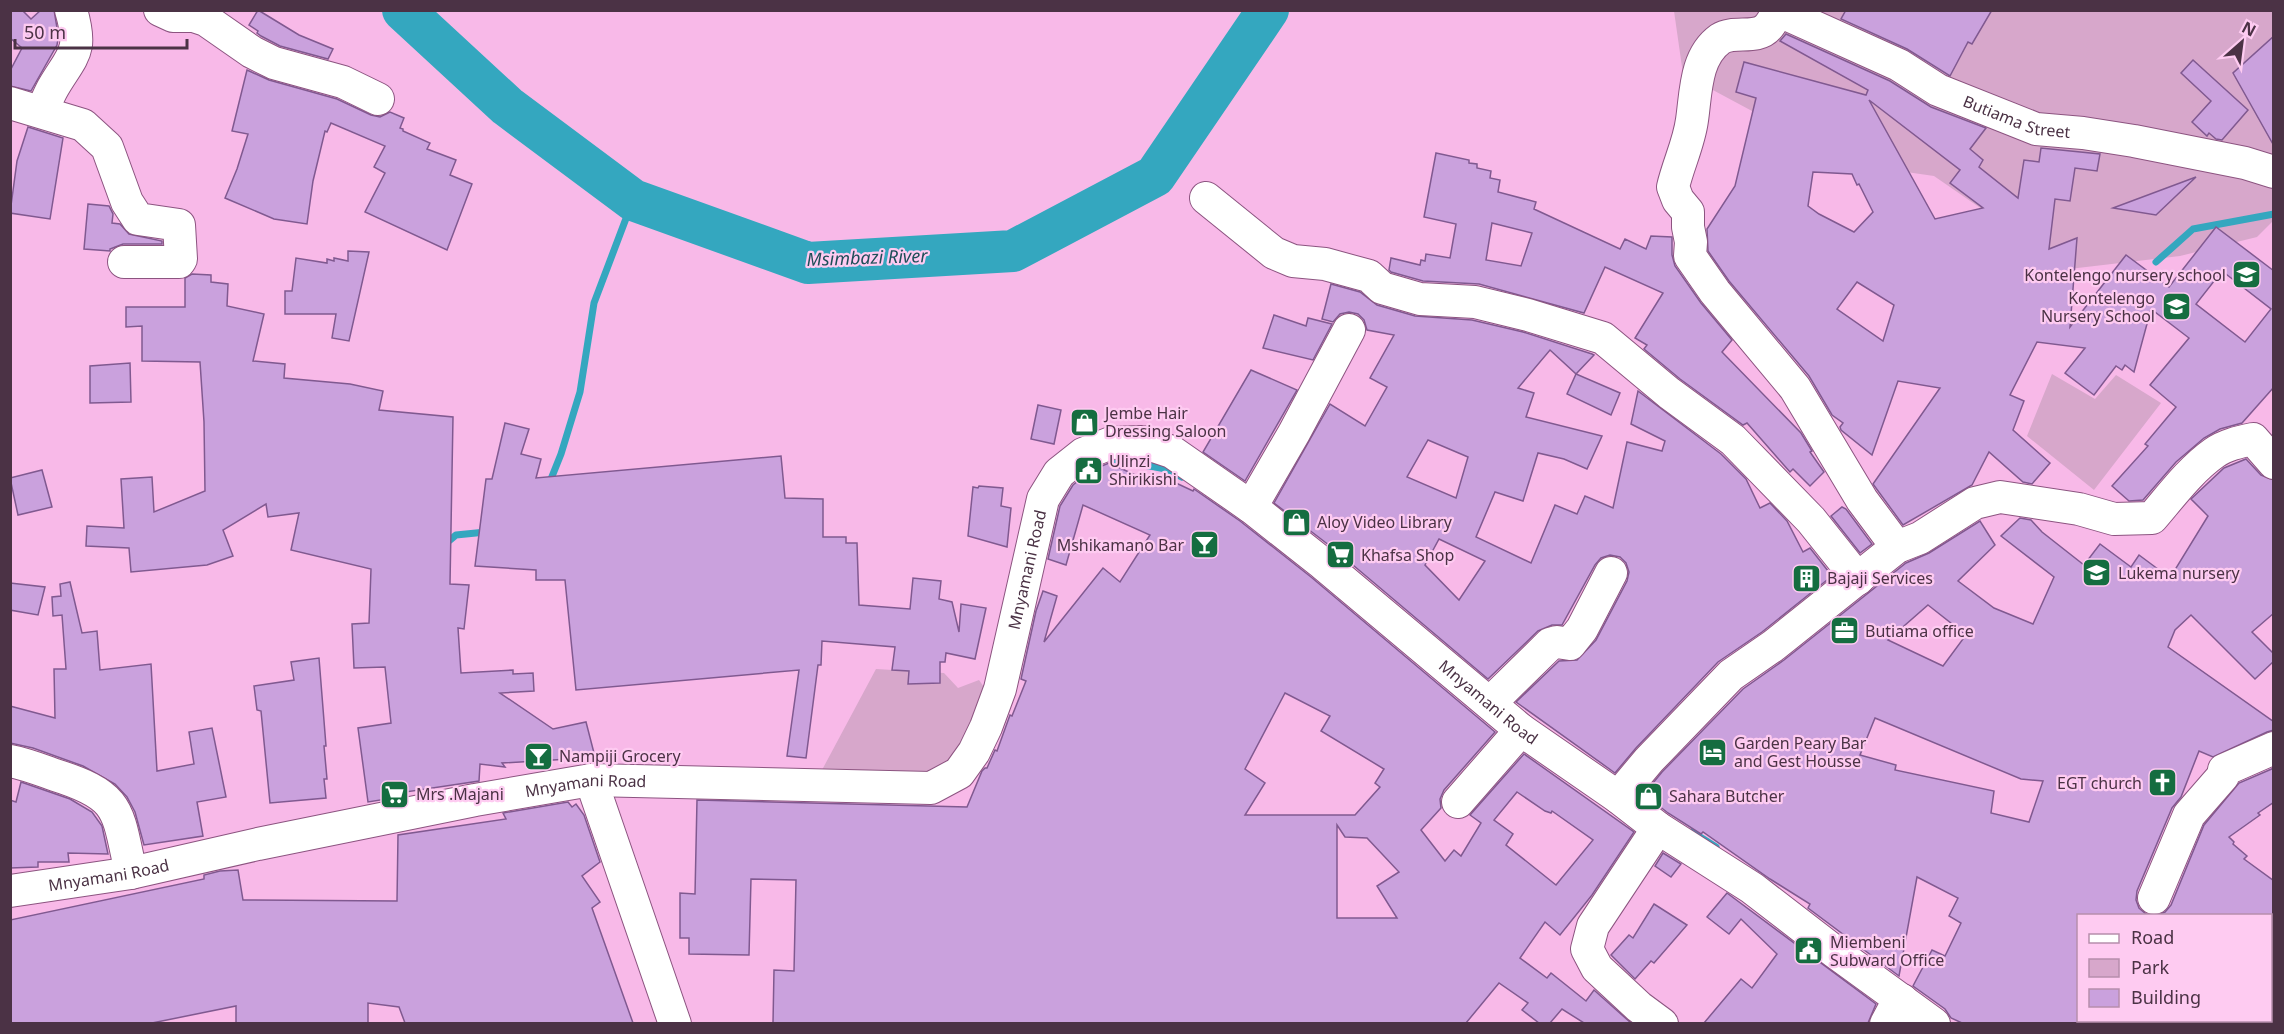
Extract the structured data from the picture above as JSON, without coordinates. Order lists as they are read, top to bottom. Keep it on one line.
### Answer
{"streets":{"street":["Butiama Street","Mnyamani Road"]},"water":["Msimbazi River"],"places":{"school or university":["Kontelengo nursery school","Kontelengo Nursery School","Lukema nursery"],"shop":["Jembe Hair Dressing Saloon","Aloy Video Library","Sahara Butcher"],"public building":["Ulinzi Shirikishi","Miembeni Subward Office"],"bar":["Mshikamano Bar","Nampiji Grocery"],"supermarket":["Khafsa Shop","Mrs .Majani"],"building":["Bajaji Services"],"office":["Butiama office"],"hotel":["Garden Peary Bar and Gest Housse"],"church":["EGT church"]},"legend":["Road","Park","Building"],"scale_bar":"50 m","north":"top right"}
